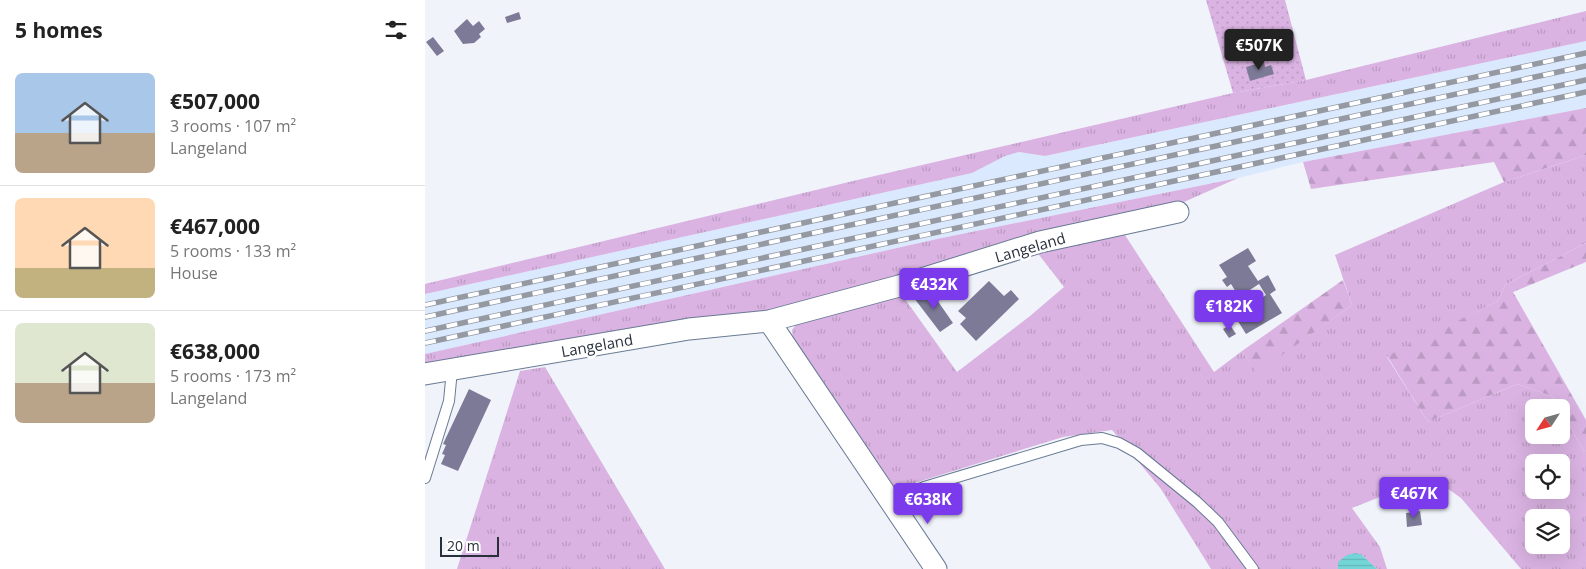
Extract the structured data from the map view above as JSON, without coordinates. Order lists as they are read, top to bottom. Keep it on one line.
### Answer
{"streets":{"street":["Langeland"]},"scale_bar":"20 m","north":"bottom left","page":{"heading":"5 homes","price":["€507K","€432K","€182K","€467K","€638K"],"list":[{"name":"€507,000","note":"3 rooms · 107 m² · Langeland"},{"name":"€467,000","note":"5 rooms · 133 m² · House"},{"name":"€638,000","note":"5 rooms · 173 m² · Langeland"}],"scale":"20 m"}}
